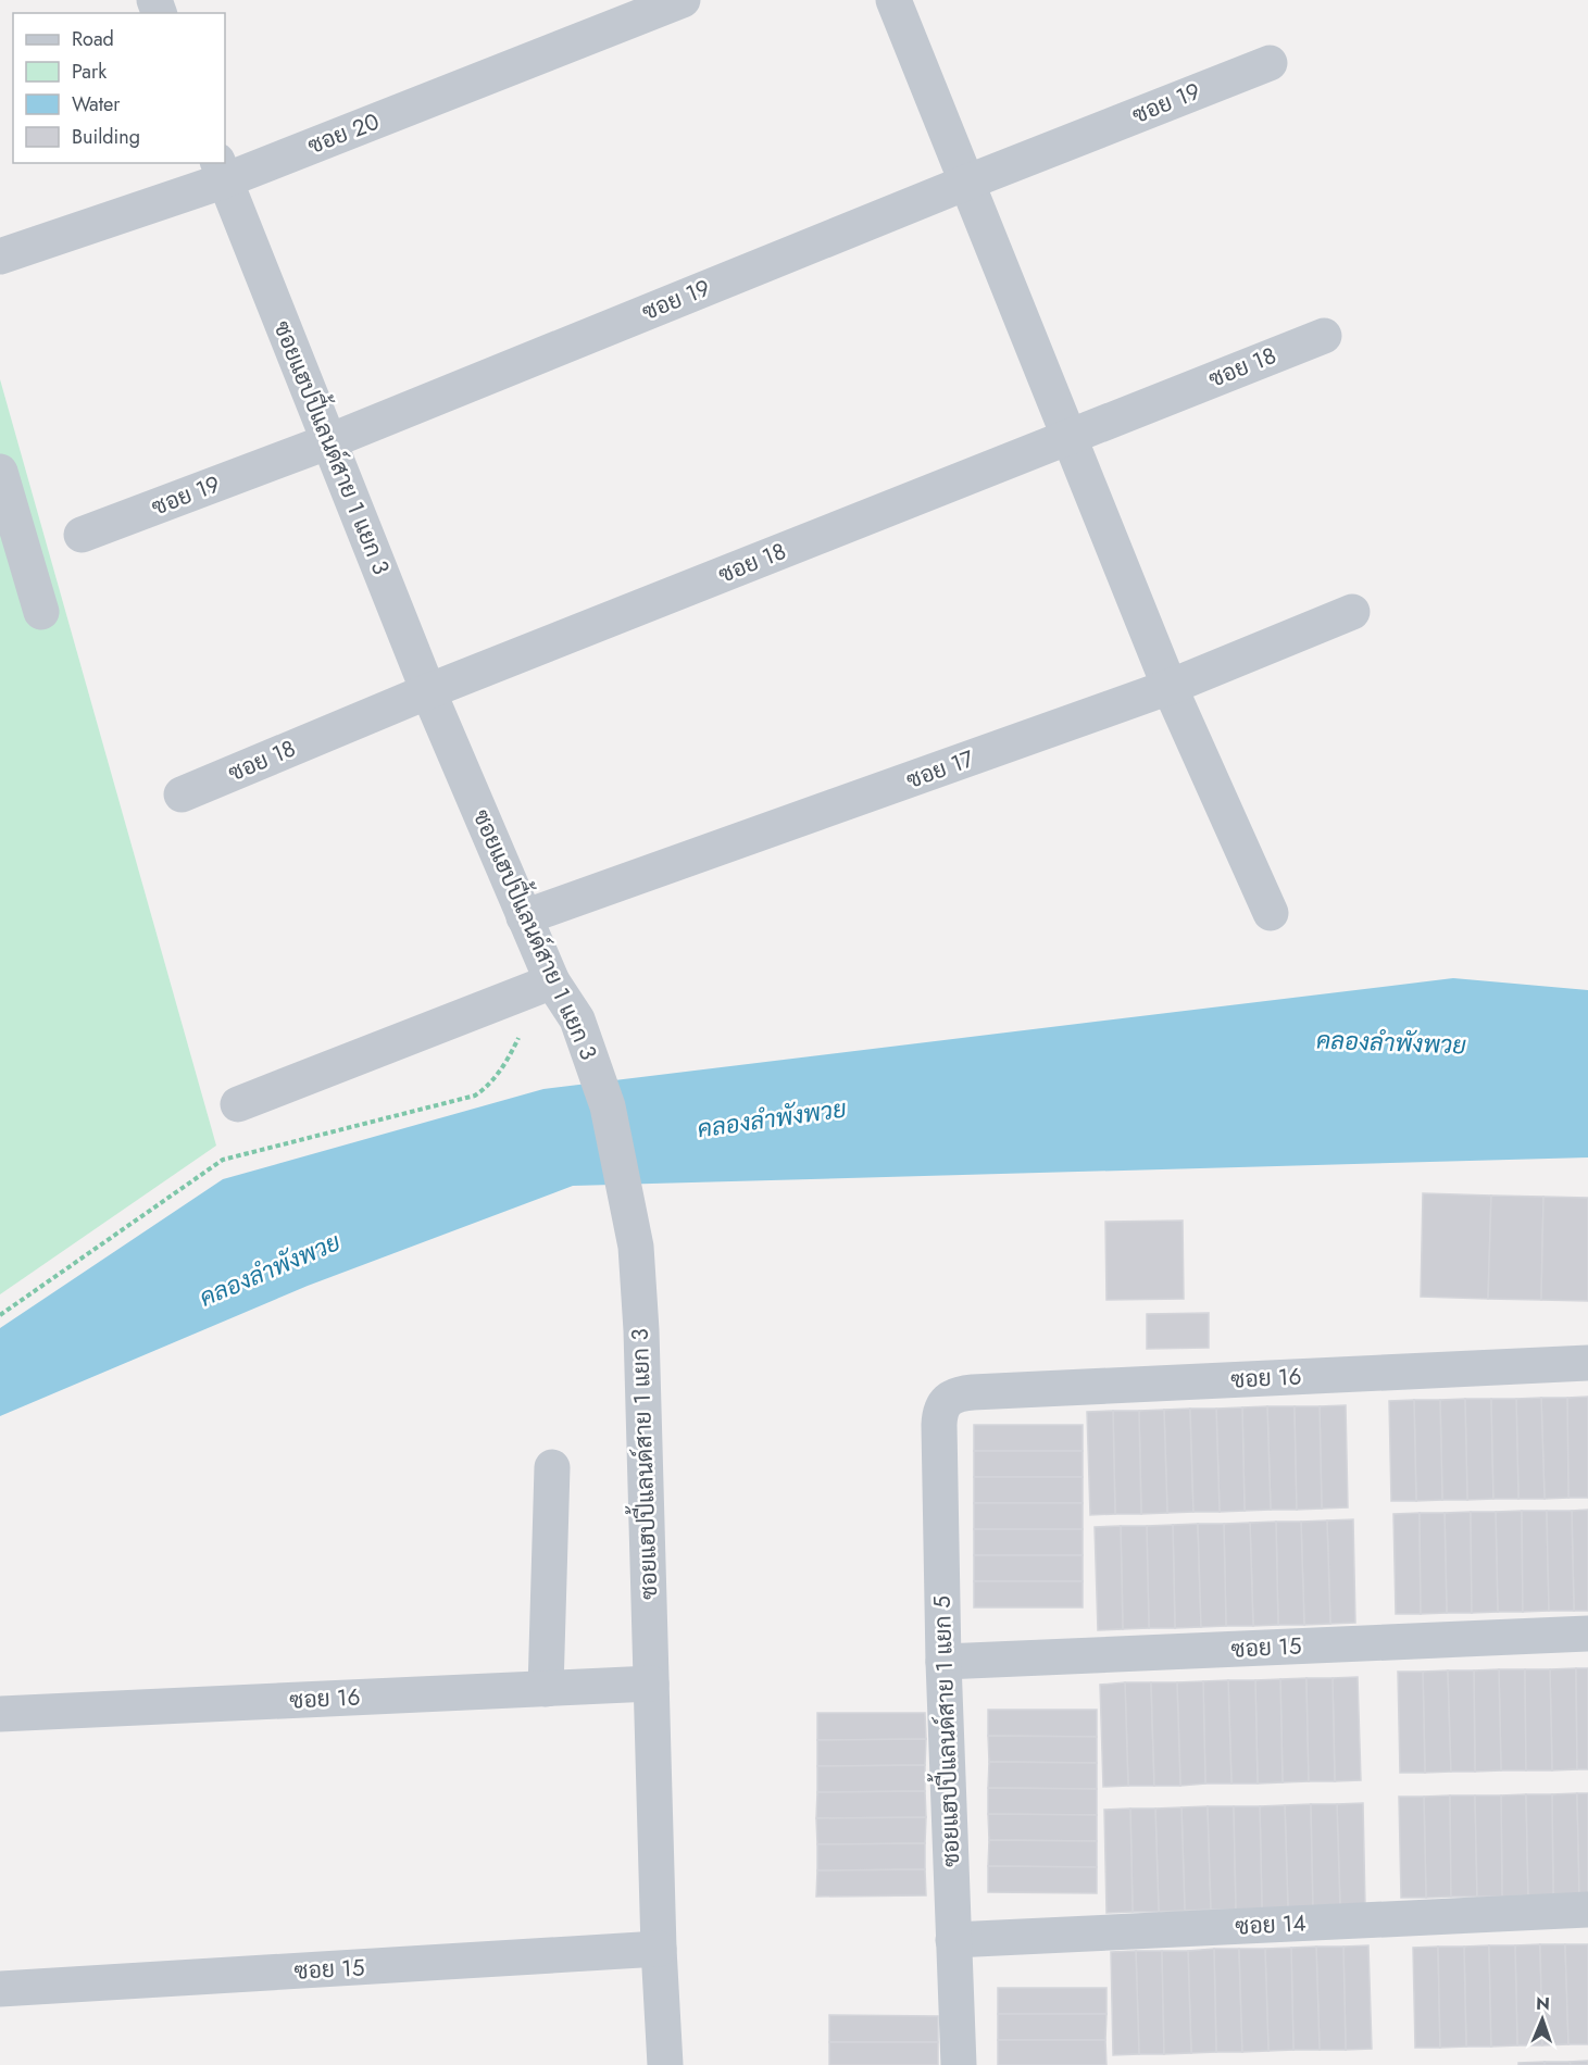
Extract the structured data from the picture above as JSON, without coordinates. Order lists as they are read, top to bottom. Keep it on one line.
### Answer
{"streets":{"street":["ซอย 19","ซอย 20","ซอย 18","ซอยแฮปปี้แลนด์สาย 1 แยก 3","ซอย 17","ซอย 16","ซอย 15","ซอยแฮปปี้แลนด์สาย 1 แยก 5","ซอย 14"]},"crossings":[["ซอย 19","ซอยแฮปปี้แลนด์สาย 1 แยก 3"],["ซอย 20","ซอยแฮปปี้แลนด์สาย 1 แยก 3"],["ซอย 18","ซอยแฮปปี้แลนด์สาย 1 แยก 3"],["ซอยแฮปปี้แลนด์สาย 1 แยก 3","ซอย 17"],["ซอยแฮปปี้แลนด์สาย 1 แยก 3","ซอย 16"],["ซอยแฮปปี้แลนด์สาย 1 แยก 3","ซอย 15"],["ซอย 16","ซอยแฮปปี้แลนด์สาย 1 แยก 5"],["ซอย 15","ซอยแฮปปี้แลนด์สาย 1 แยก 5"],["ซอยแฮปปี้แลนด์สาย 1 แยก 5","ซอย 14"]],"water":["คลองลำพังพวย"],"legend":["Road","Park","Water","Building"],"north":"top"}
